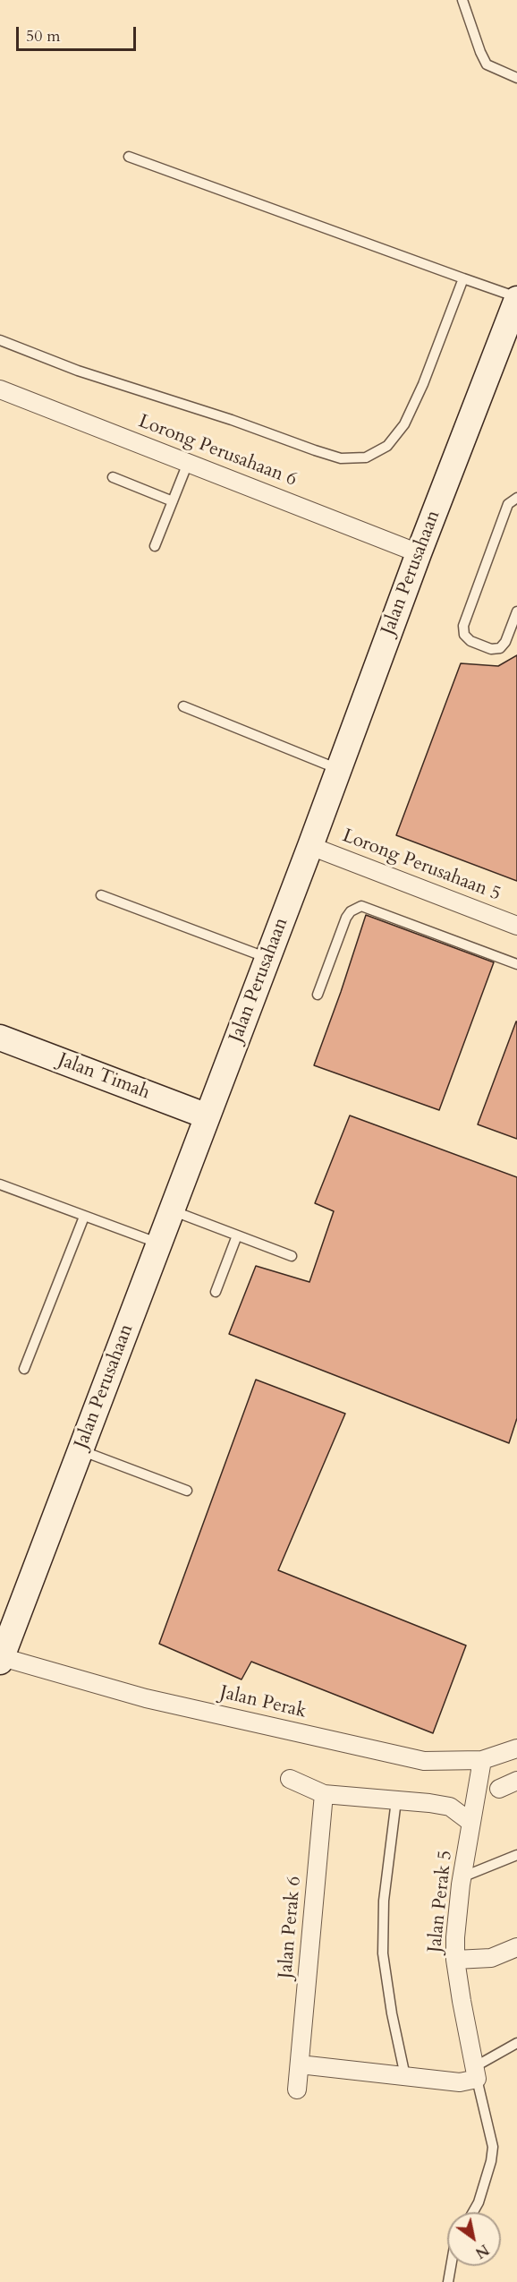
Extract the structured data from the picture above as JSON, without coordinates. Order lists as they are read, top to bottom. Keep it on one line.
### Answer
{"streets":{"main road":["Jalan Perusahaan","Jalan Timah"],"street":["Lorong Perusahaan 6","Lorong Perusahaan 5","Jalan Perak","Jalan Perak 5","Jalan Perak 6"]},"crossings":[["Lorong Perusahaan 6","Jalan Perusahaan"],["Jalan Perusahaan","Lorong Perusahaan 5"],["Jalan Perusahaan","Jalan Timah"],["Jalan Perusahaan","Jalan Perak"],["Jalan Perak","Jalan Perak 5"]],"scale_bar":"50 m","north":"bottom right"}
